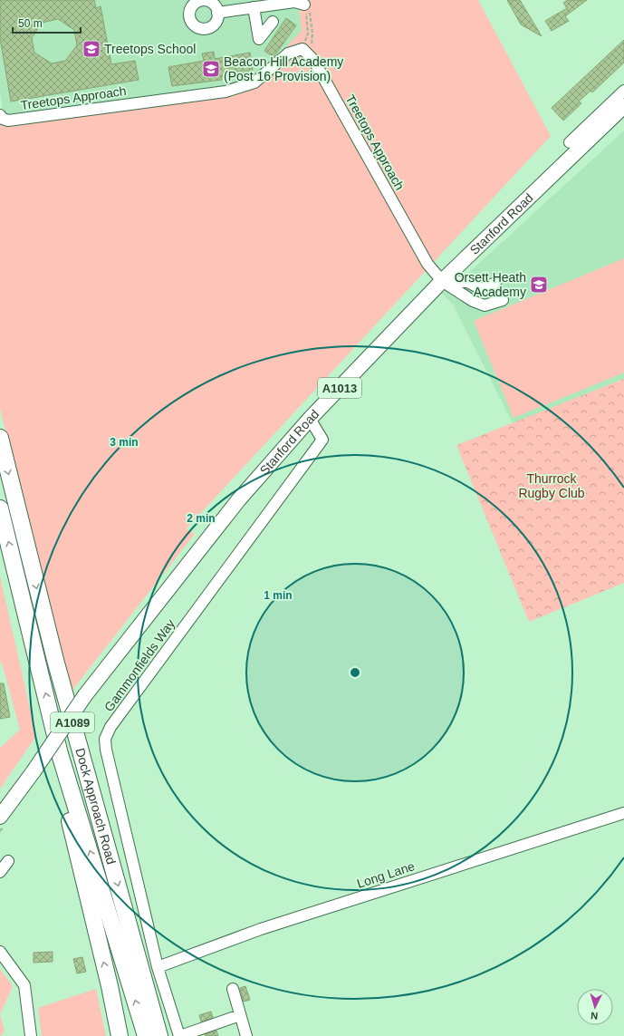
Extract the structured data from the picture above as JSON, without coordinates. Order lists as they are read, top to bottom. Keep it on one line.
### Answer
{"streets":{"highway":["A1089","Dock Approach Road"],"main road":["Stanford Road","A1013"],"street":["Treetops Approach","Gammonfields Way","Long Lane"]},"crossings":[["Treetops Approach","Stanford Road"],["Stanford Road","Gammonfields Way"],["Gammonfields Way","Long Lane"]],"parks":["Thurrock Rugby Club"],"places":{"school or university":["Treetops School","Beacon Hill Academy (Post 16 Provision)","Orsett Heath Academy"]},"scale_bar":"50 m","north":"bottom","rings":["3 min","2 min","1 min"]}
